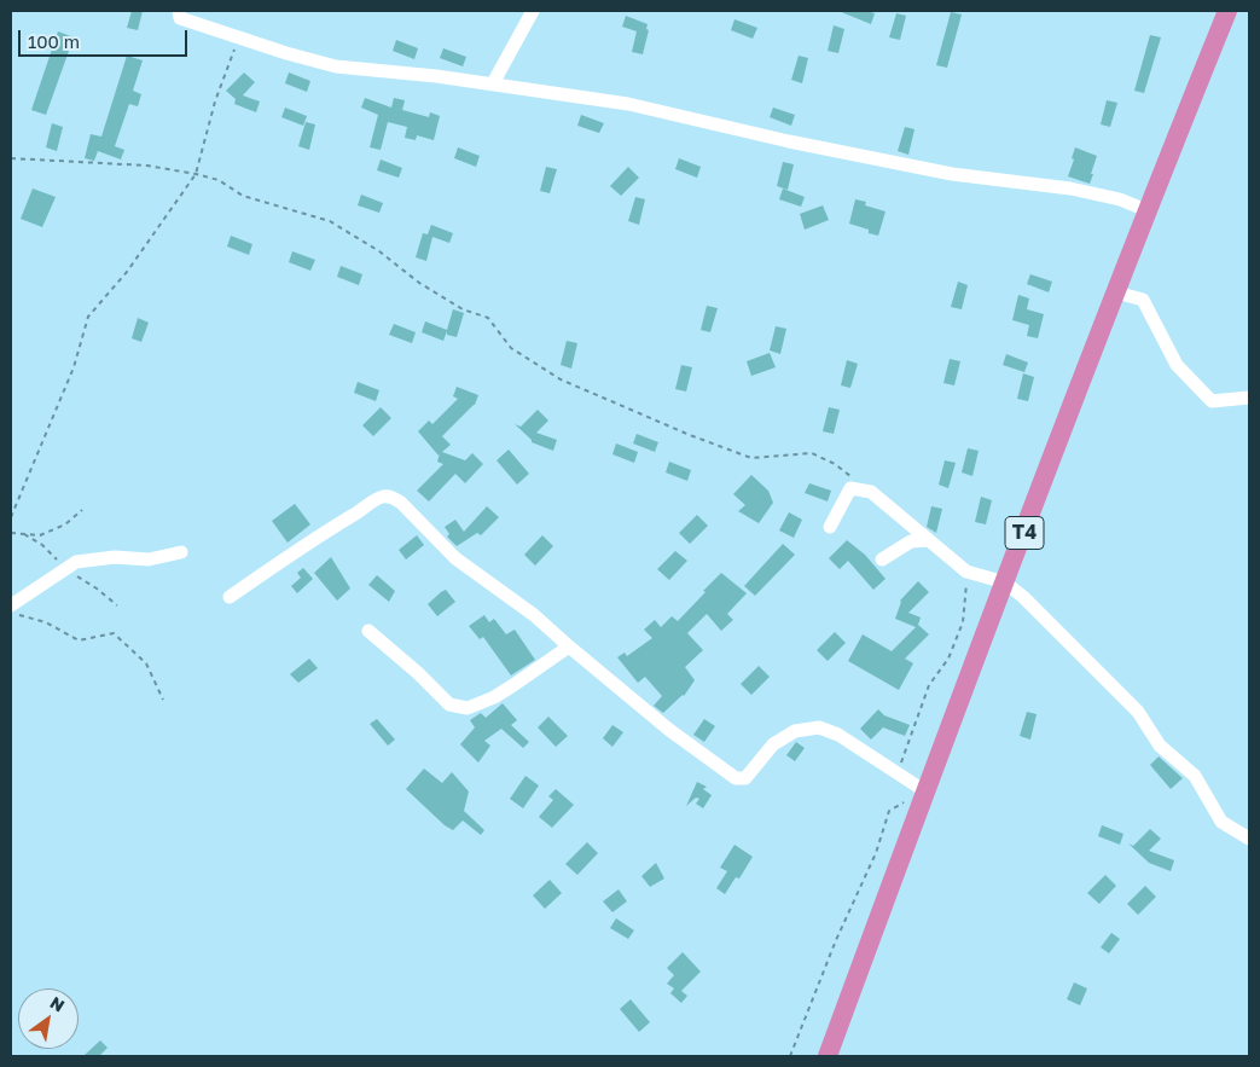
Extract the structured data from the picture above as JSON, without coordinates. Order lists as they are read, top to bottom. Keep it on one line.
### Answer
{"streets":{"highway":["T4"]},"scale_bar":"100 m","north":"top right"}
